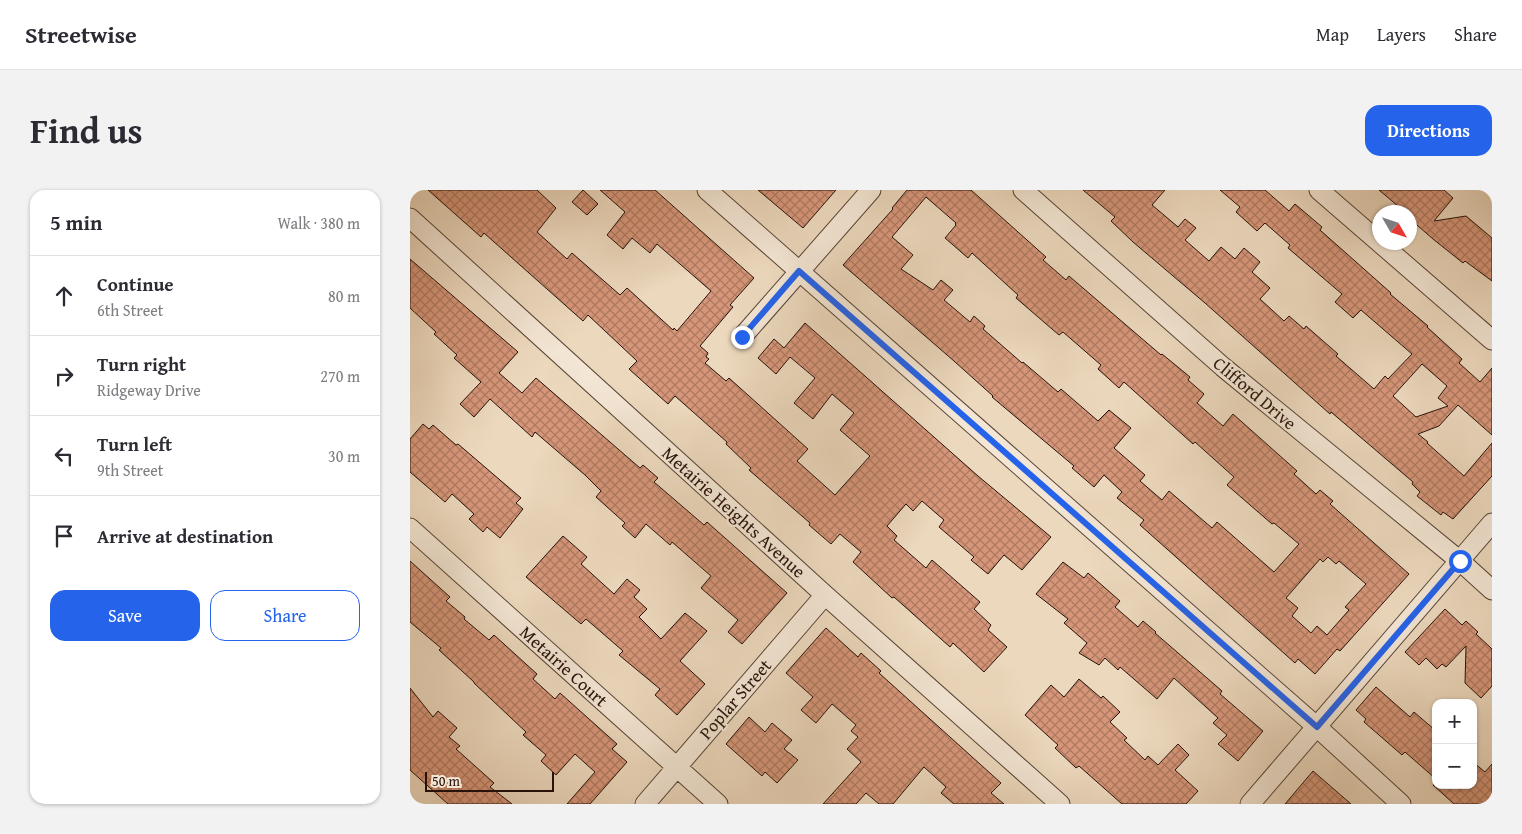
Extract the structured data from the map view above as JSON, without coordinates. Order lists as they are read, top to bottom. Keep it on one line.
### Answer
{"streets":{"street":["Clifford Drive","Metairie Heights Avenue","Metairie Court","Poplar Street"]},"crossings":[["Metairie Heights Avenue","Poplar Street"],["Metairie Court","Poplar Street"]],"scale_bar":"50 m","north":"bottom right","page":{"header":"Streetwise","nav":["Map","Layers","Share"],"title":"Find us","buttons":["Directions",["Save","Share"]],"heading":["5 min","Walk · 380 m"],"list":[["Continue","6th Street","80 m"],["Turn right","Ridgeway Drive","270 m"],["Turn left","9th Street","30 m"],"Arrive at destination"],"map_buttons":["+","−"],"scale":"50 m"}}
